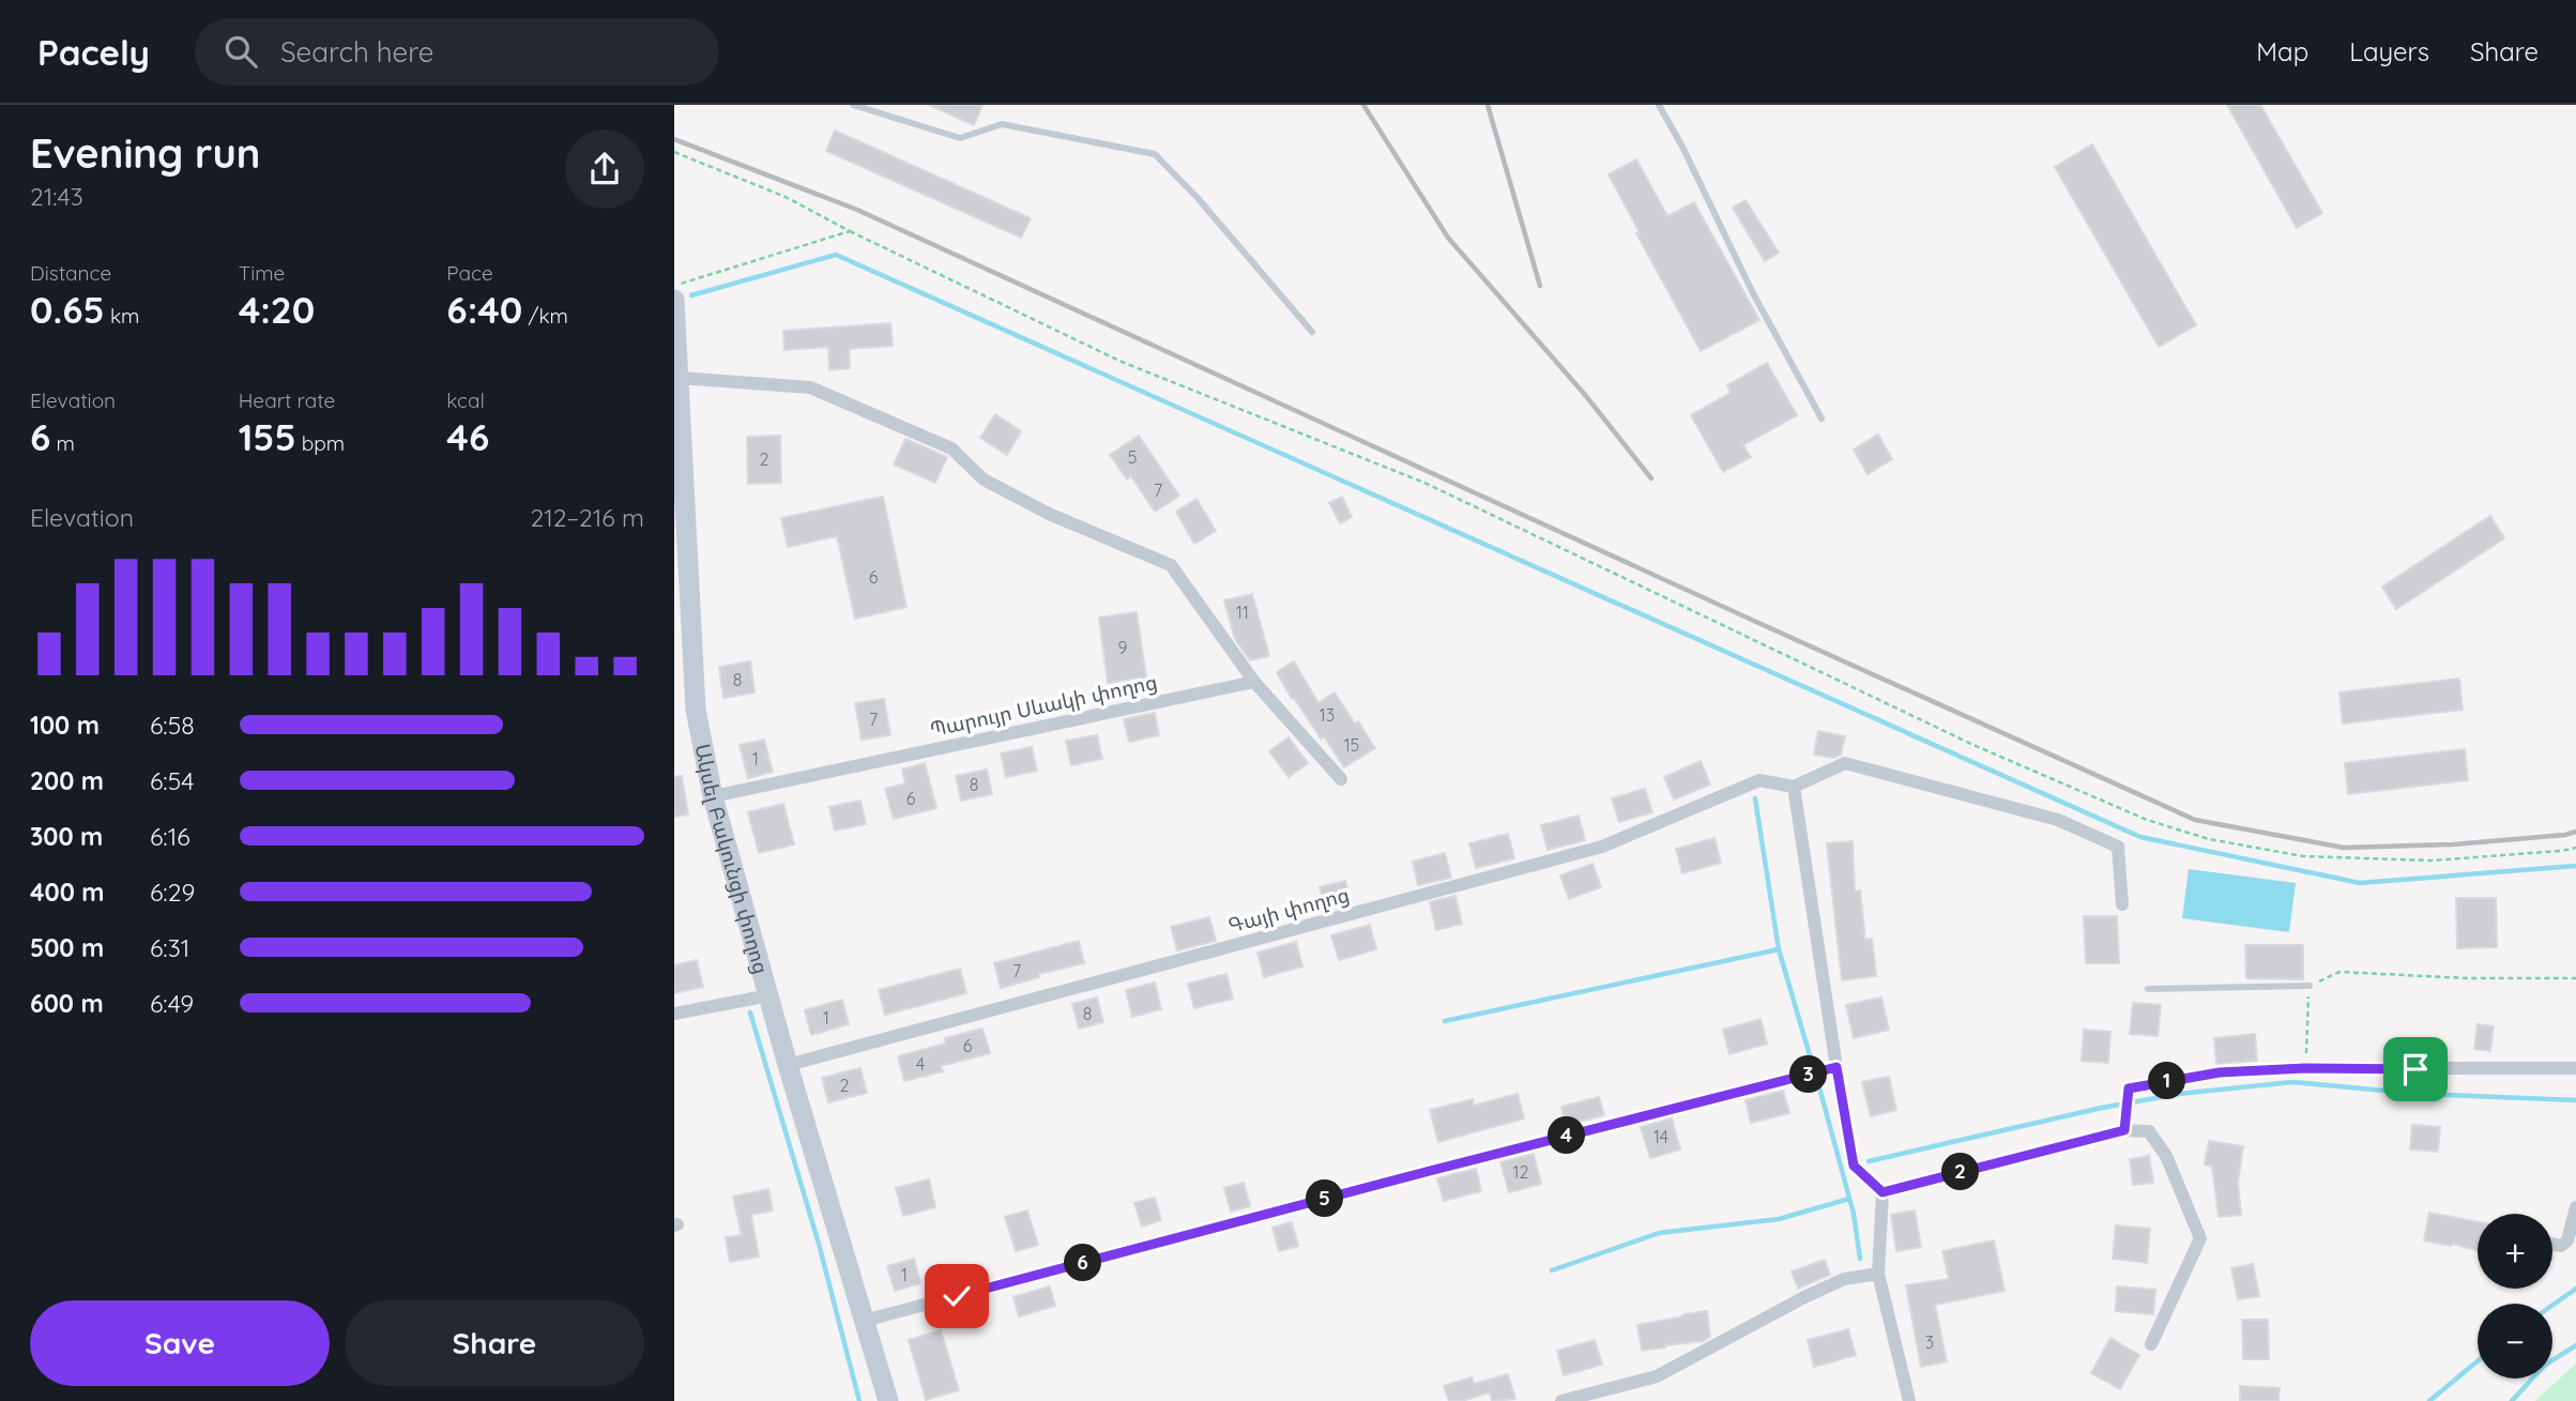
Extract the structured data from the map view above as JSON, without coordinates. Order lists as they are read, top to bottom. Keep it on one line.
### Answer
{"streets":{"main road":["Ակսել Բակունցի փողոց"],"street":["Պարույր Սևակի փողոց","Գայի փողոց"]},"crossings":[["Պարույր Սևակի փողոց","Ակսել Բակունցի փողոց"],["Ակսել Բակունցի փողոց","Գայի փողոց"]],"house_numbers":["5","2","7","6","11","9","8","13","7","15","1","8","6","7","8","1","6","4","2","14","12","1","3"],"page":{"header":"Pacely","search":"Search here","nav":["Map","Layers","Share"],"heading":["Evening run","21:43"],"stats":[["Distance","0.65 km"],["Time","4:20"],["Pace","6:40 /km"],["Elevation","6 m"],["Heart rate","155 bpm"],["kcal","46"]],"chart":["Elevation","212–216 m"],"list":[{"name":"100 m","note":"6:58"},{"name":"200 m","note":"6:54"},{"name":"300 m","note":"6:16"},{"name":"400 m","note":"6:29"},{"name":"500 m","note":"6:31"},{"name":"600 m","note":"6:49"}],"pins":["3","1","4","2","5","6"],"map_buttons":["+","−"],"buttons":["Save","Share"]}}
